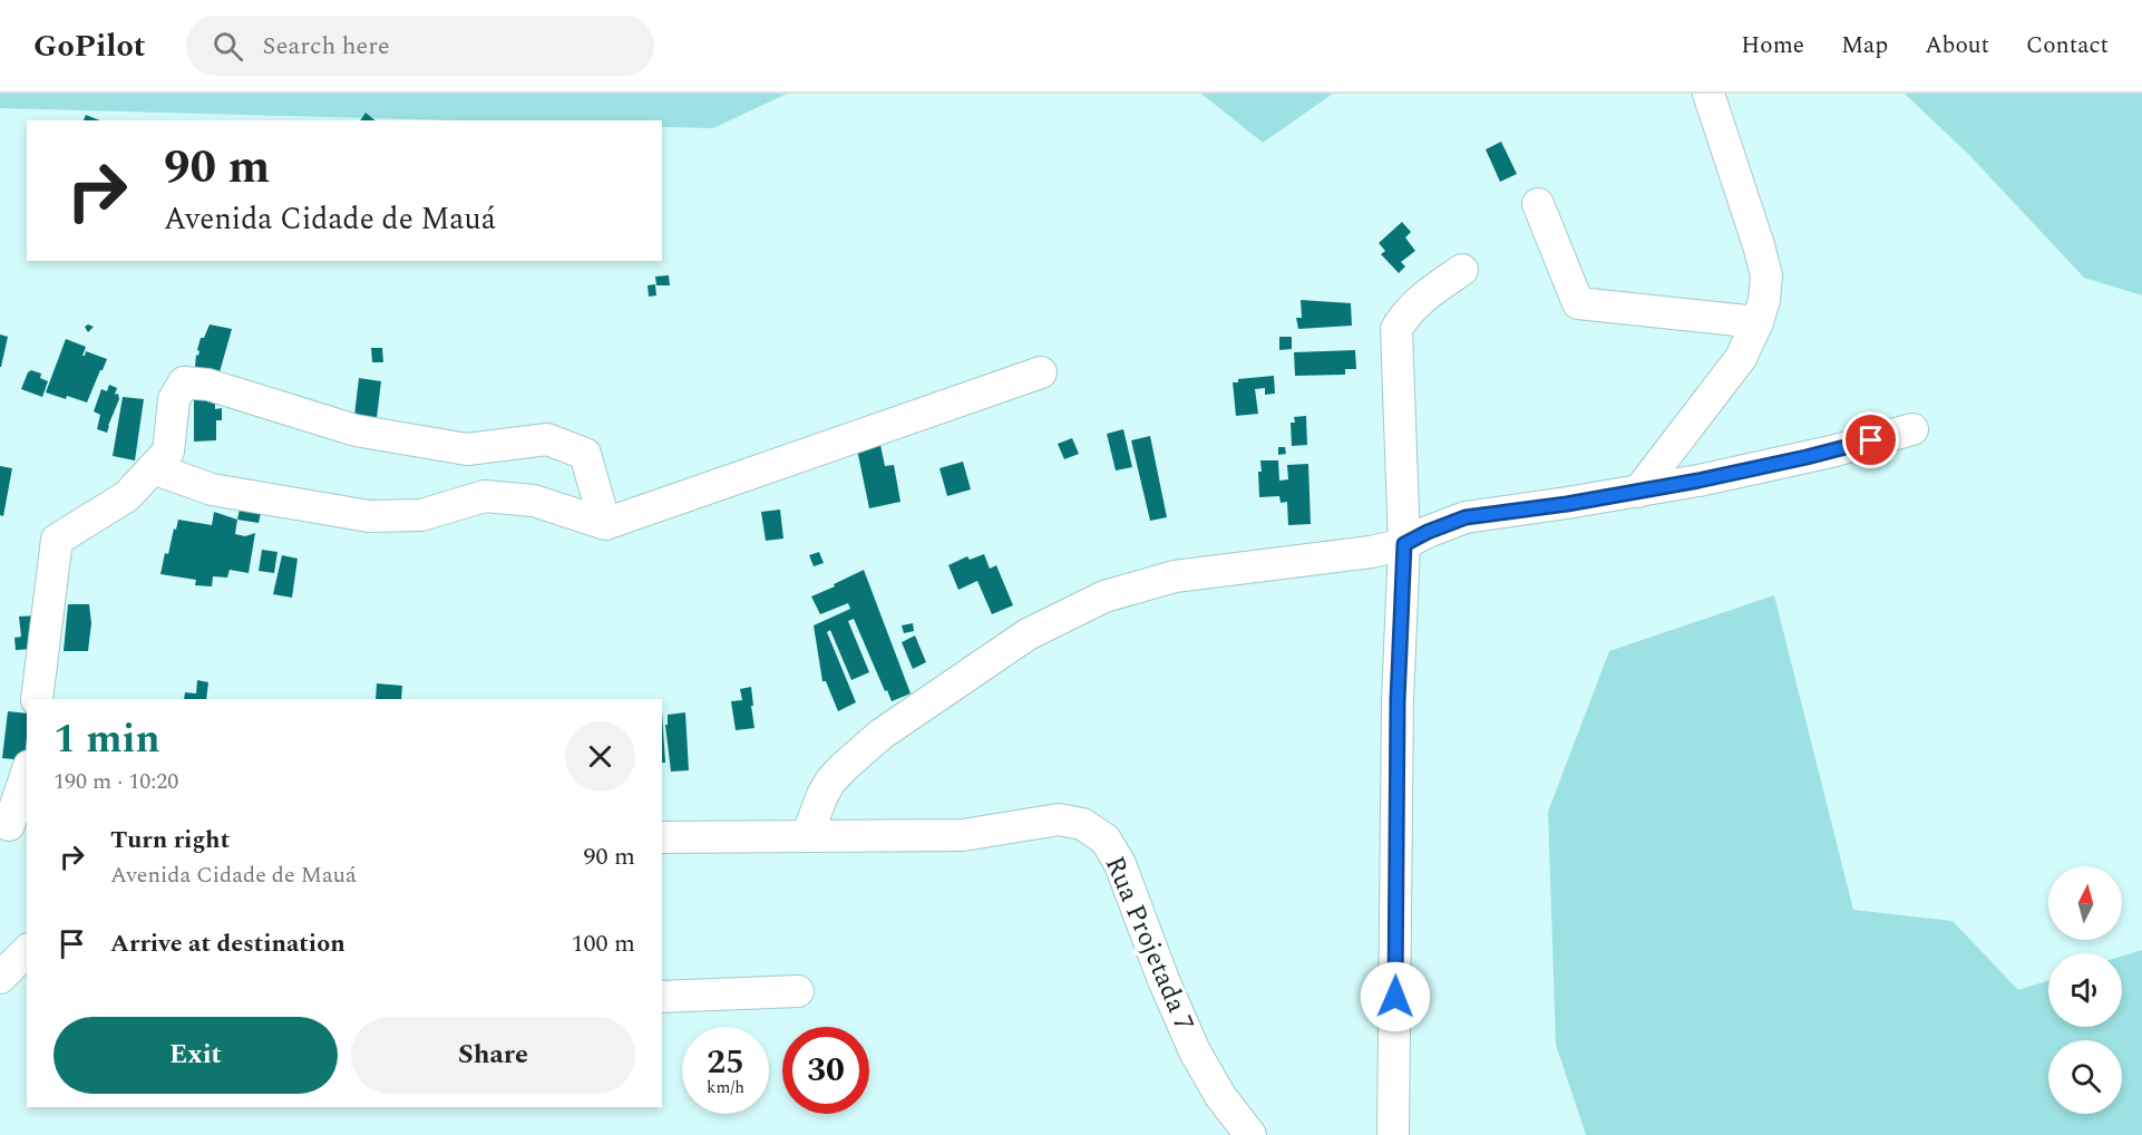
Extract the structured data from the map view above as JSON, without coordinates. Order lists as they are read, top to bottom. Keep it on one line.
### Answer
{"streets":{"street":["Rua Projetada 7"]},"north":"top","page":{"header":"GoPilot","search":"Search here","nav":["Home","Map","About","Contact"],"turn":["90 m","Avenida Cidade de Mauá"],"heading":["1 min","190 m · 10:20"],"list":[{"name":"Turn right","note":"Avenida Cidade de Mauá","value":"90 m"},{"name":"Arrive at destination","value":"100 m"}],"buttons":["Exit","Share"],"speed":"25 km/h","limit":"30"}}
